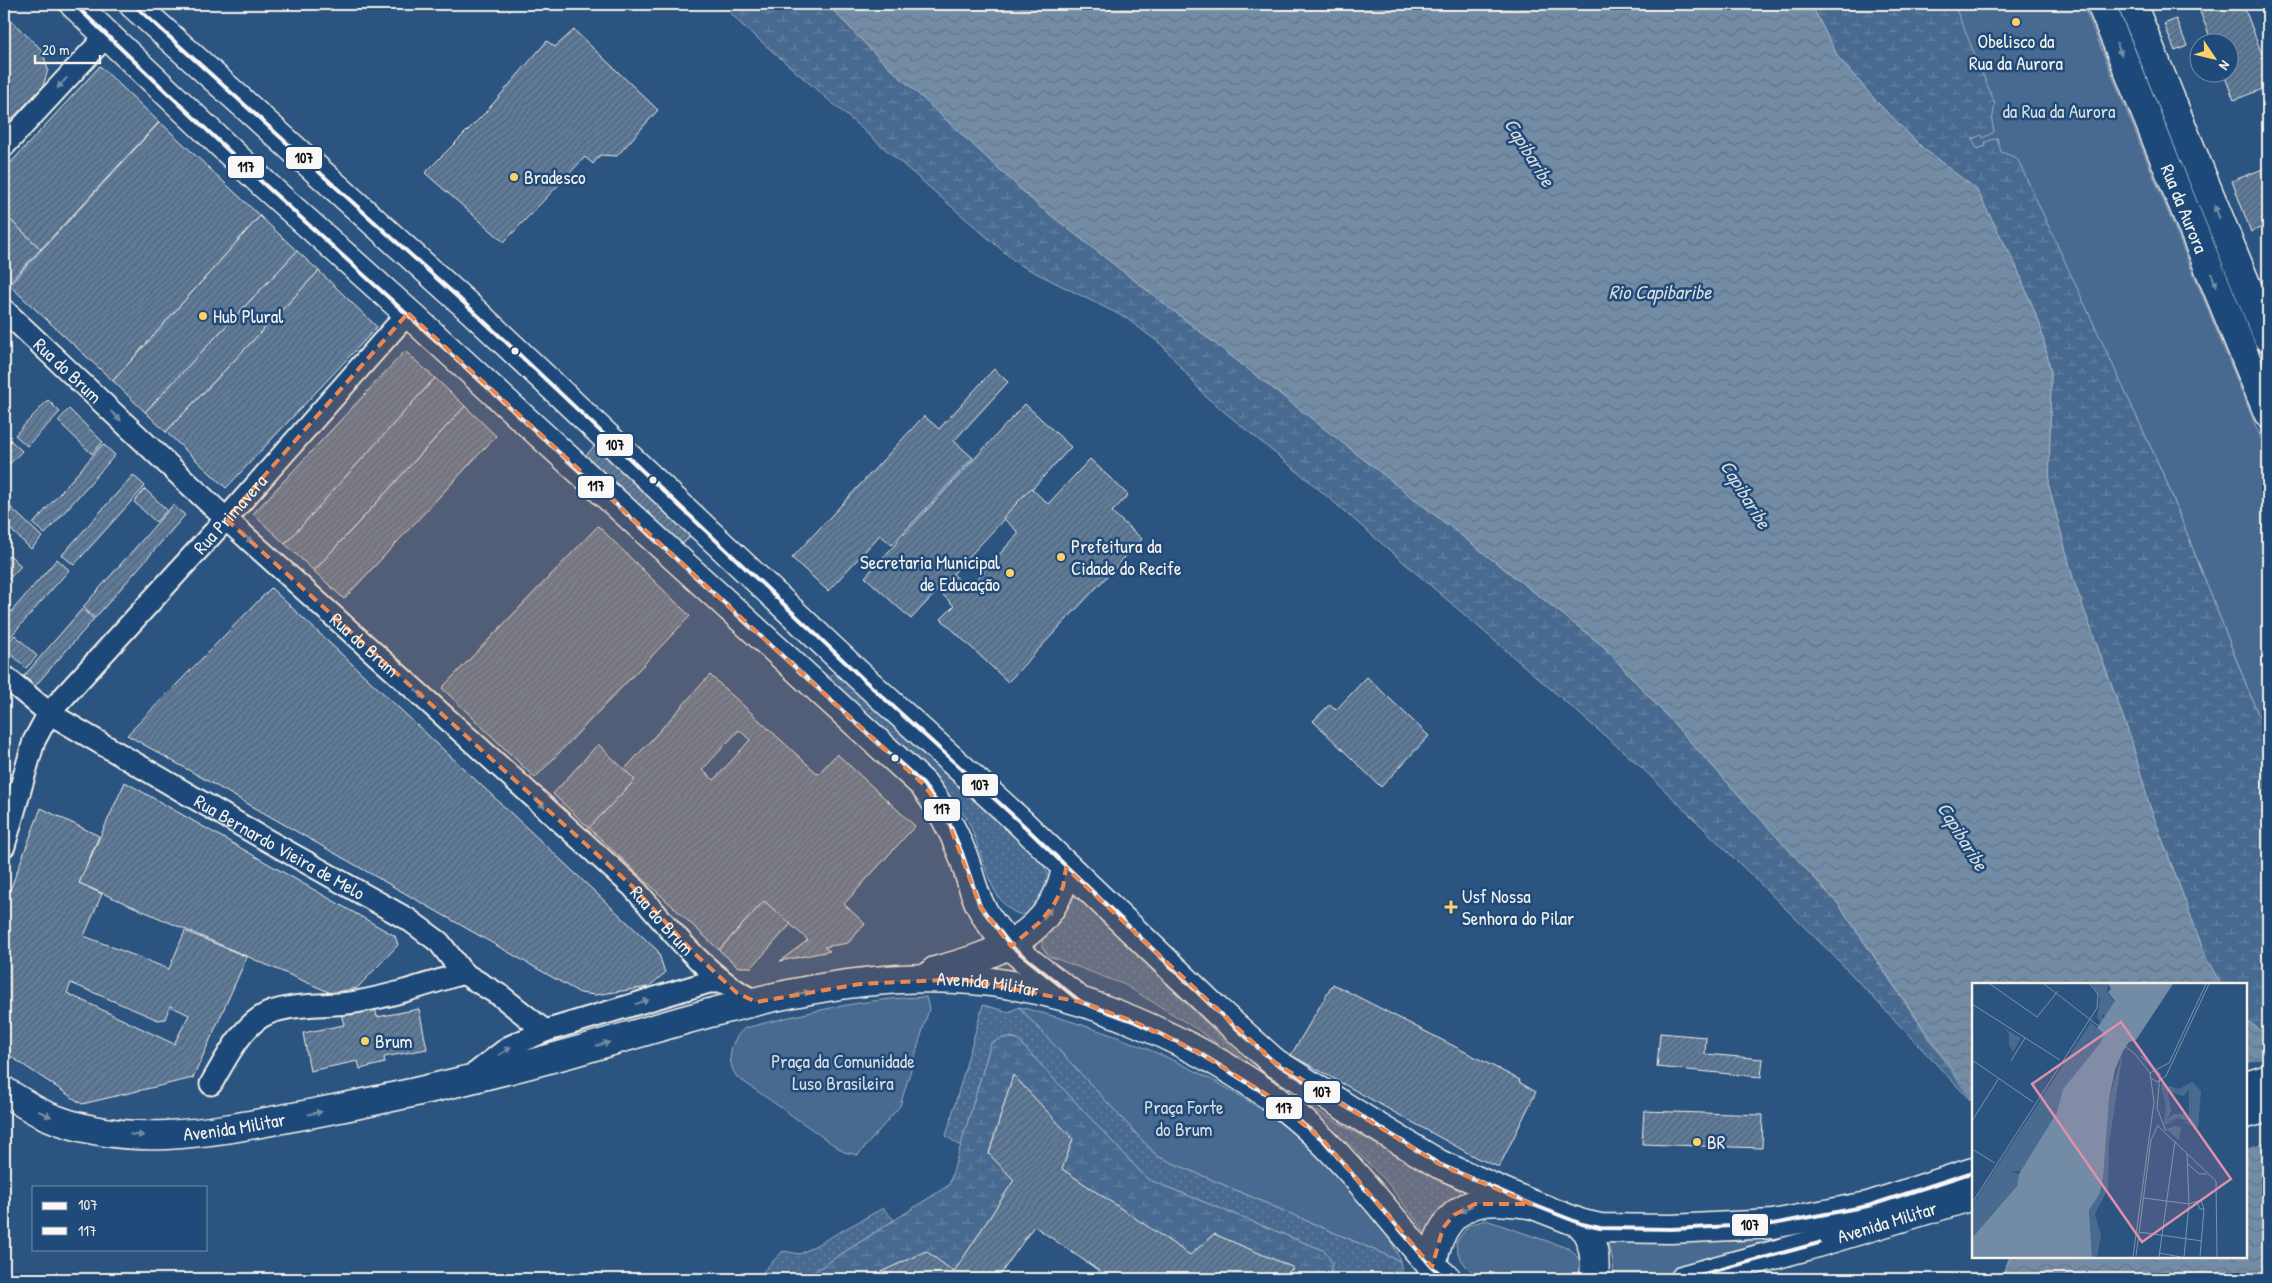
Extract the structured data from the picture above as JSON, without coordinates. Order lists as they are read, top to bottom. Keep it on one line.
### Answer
{"streets":{"main road":["Rua da Aurora","Avenida Militar"],"street":["Rua do Brum","Rua Primavera","Rua Bernardo Vieira de Melo"]},"crossings":[["Rua do Brum","Rua Primavera"],["Rua do Brum","Avenida Militar"],["Rua Primavera","Rua Bernardo Vieira de Melo"],["Rua Bernardo Vieira de Melo","Avenida Militar"]],"one_way":["Rua do Brum"],"water":["Capibaribe","Rio Capibaribe"],"parks":["da Rua da Aurora","Praça da Comunidade Luso Brasileira","Praça Forte do Brum"],"places":{"other":["Obelisco da Rua da Aurora","Bradesco","Hub Plural","Prefeitura da Cidade do Recife","Secretaria Municipal de Educação","Brum","BR"],"health":["Usf Nossa Senhora do Pilar"]},"lines":["transit line 107","transit line 117"],"legend":["107","117"],"scale_bar":"20 m","north":"bottom right"}
